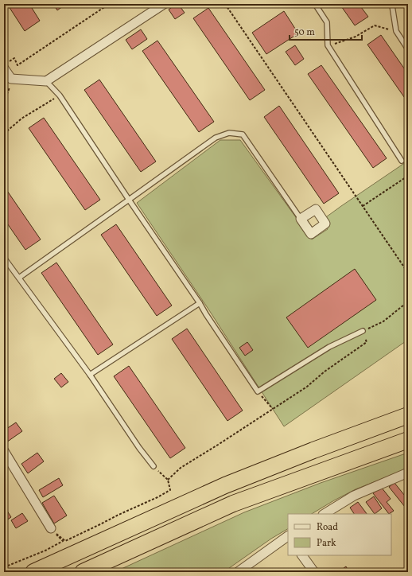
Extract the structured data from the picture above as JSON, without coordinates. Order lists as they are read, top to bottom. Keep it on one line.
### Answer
{"legend":["Road","Park"],"scale_bar":"50 m"}
